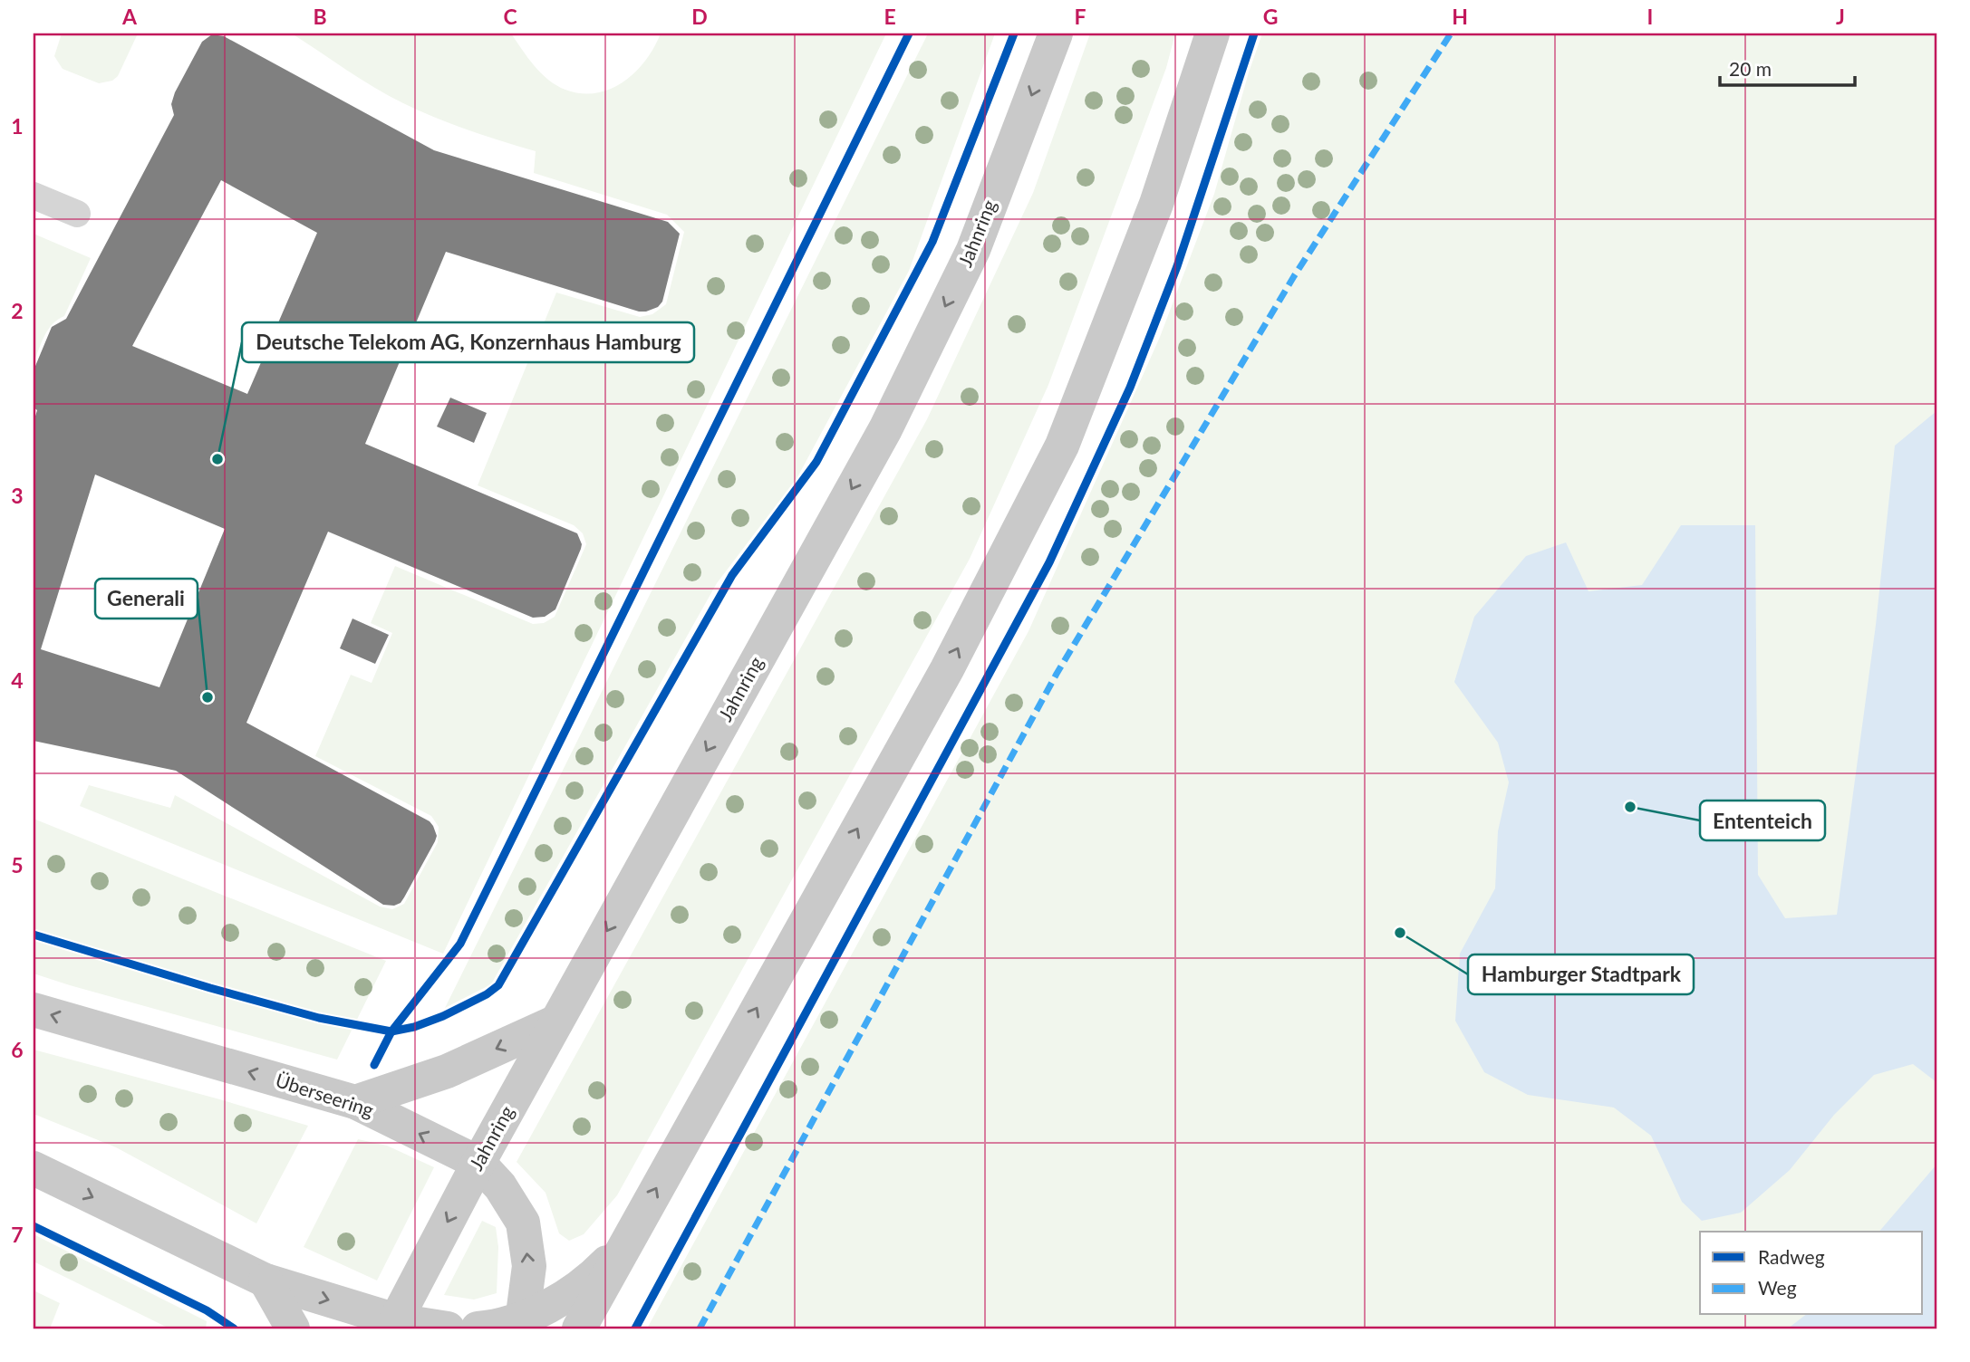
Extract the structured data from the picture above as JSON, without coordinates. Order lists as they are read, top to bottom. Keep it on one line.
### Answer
{"streets":{"main road":["Jahnring","Überseering"]},"crossings":[["Jahnring","Überseering"]],"places":["Deutsche Telekom AG, Konzernhaus Hamburg","Generali","Ententeich","Hamburger Stadtpark"],"legend":["Radweg","Weg"],"scale_bar":"20 m","grid":{"columns":["A","B","C","D","E","F","G","H","I","J"],"rows":["1","2","3","4","5","6","7"]}}
